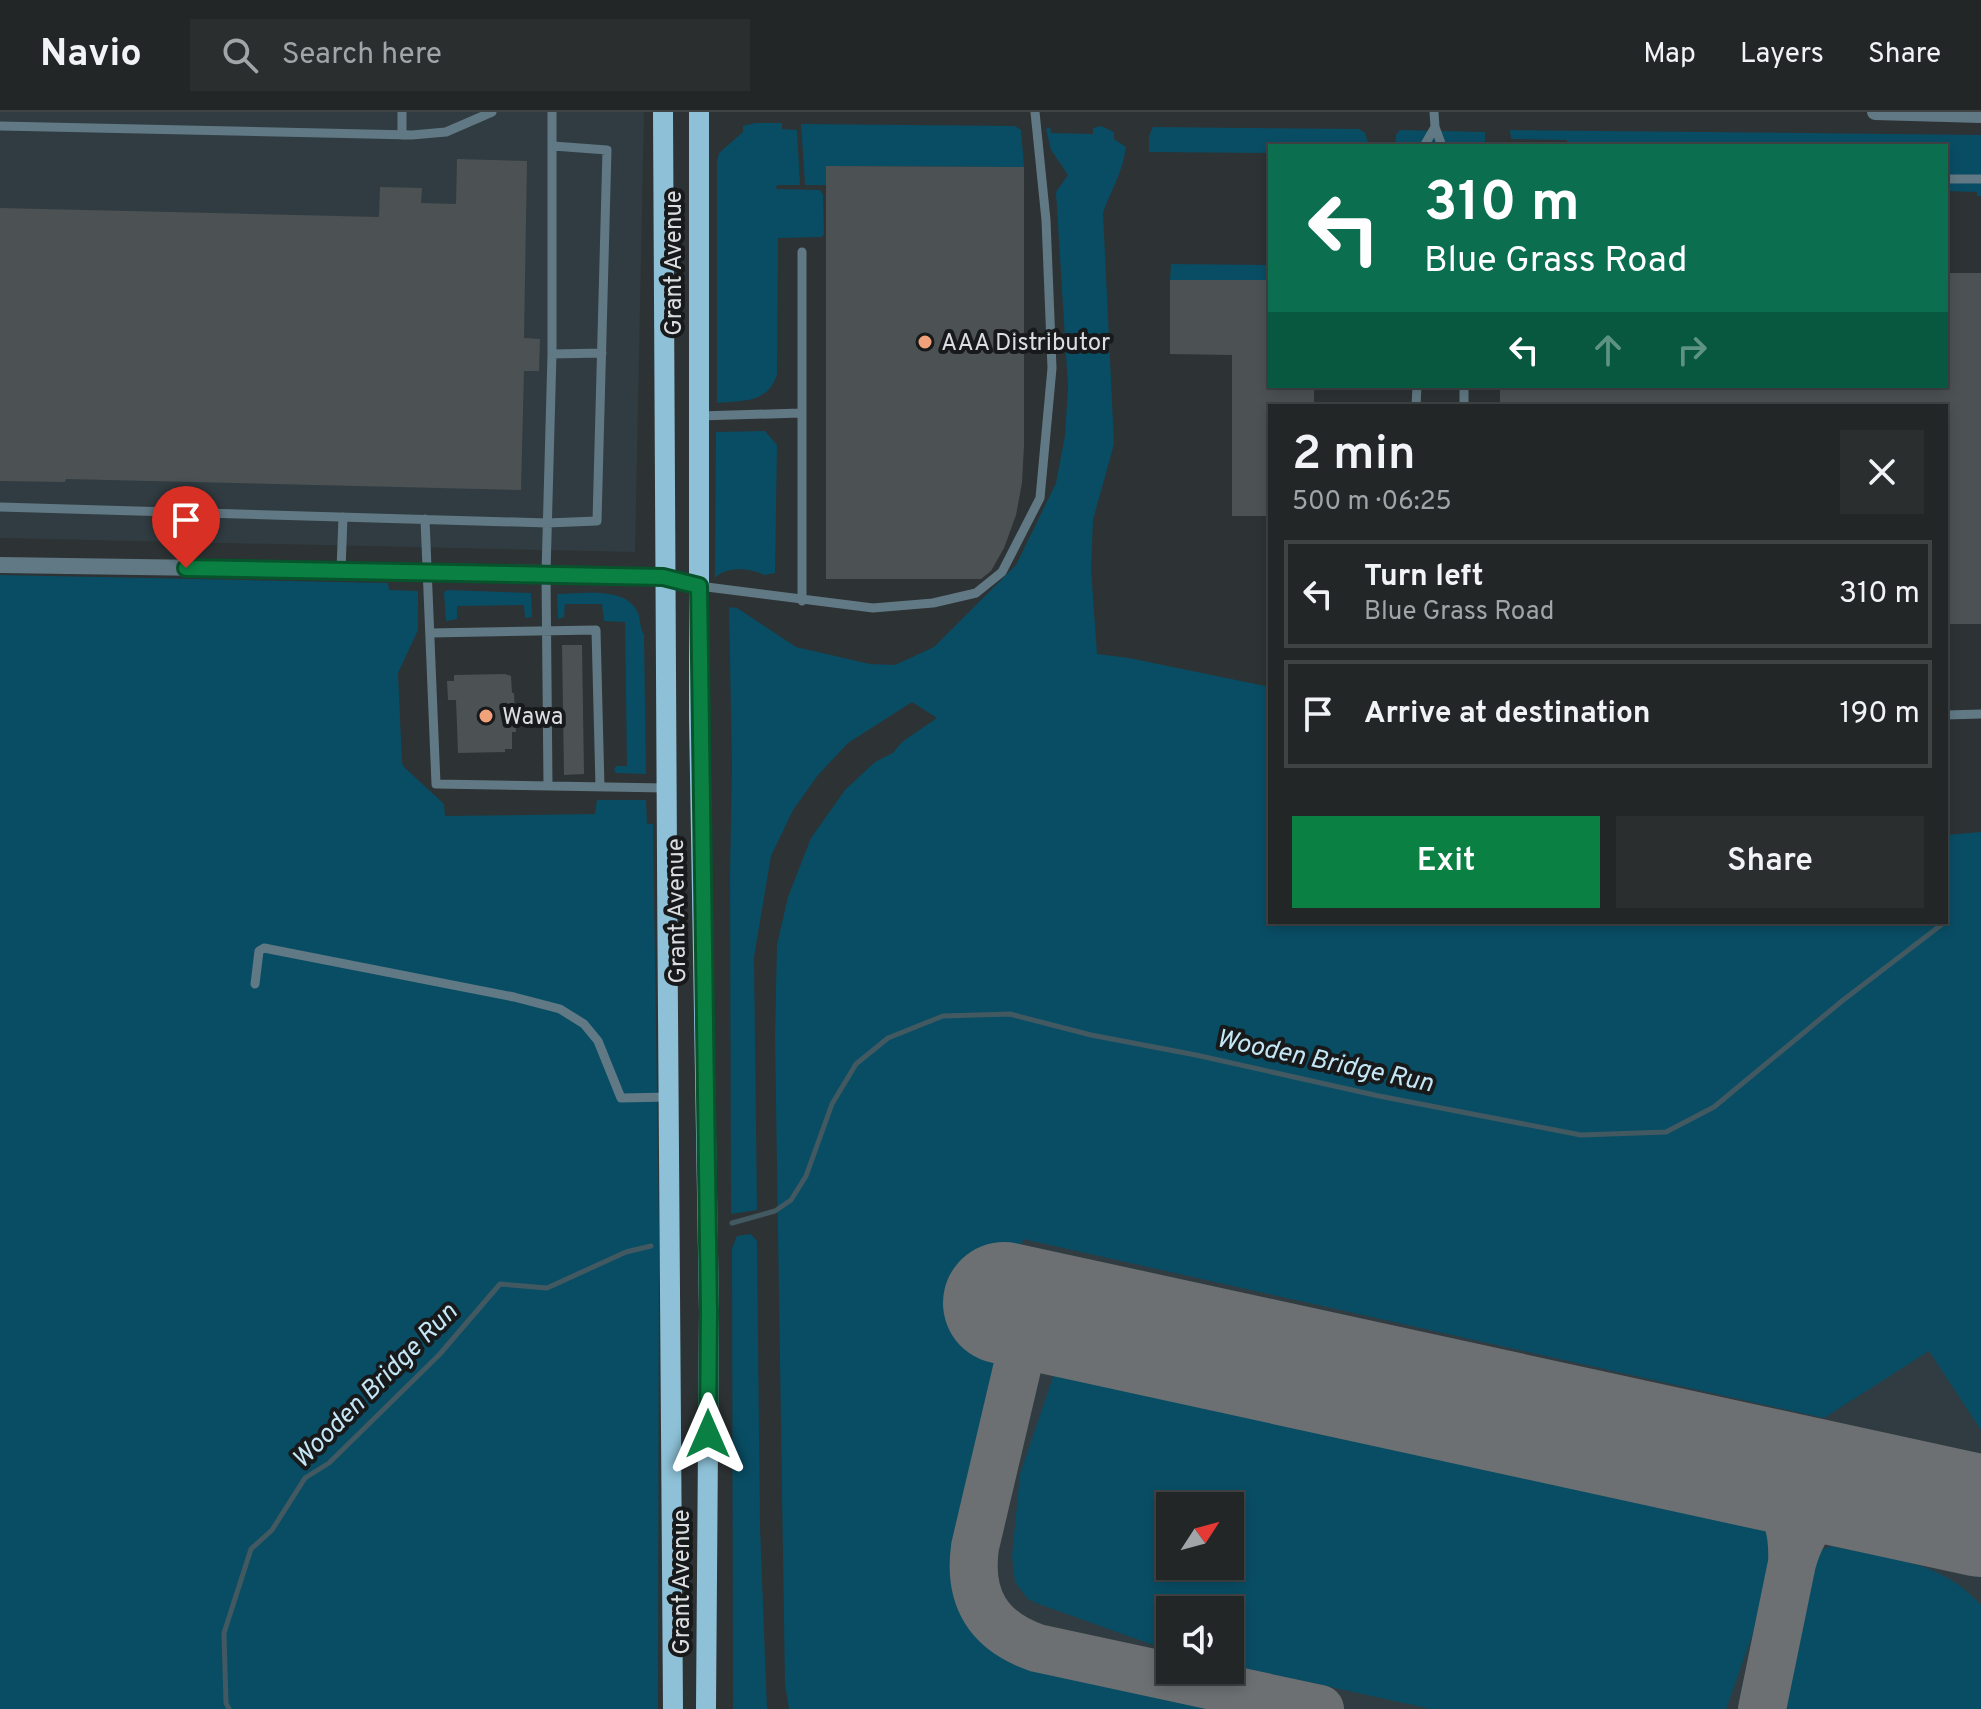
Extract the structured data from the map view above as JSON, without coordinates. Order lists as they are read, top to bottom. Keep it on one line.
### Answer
{"streets":{"main road":["Grant Avenue"]},"water":["Wooden Bridge Run"],"places":["AAA Distributor","Wawa"],"north":"top right","page":{"header":"Navio","search":"Search here","nav":["Map","Layers","Share"],"turn":["310 m","Blue Grass Road"],"heading":["2 min","500 m · 06:25"],"list":[{"name":"Turn left","note":"Blue Grass Road","value":"310 m"},{"name":"Arrive at destination","value":"190 m"}],"buttons":["Exit","Share"]}}
